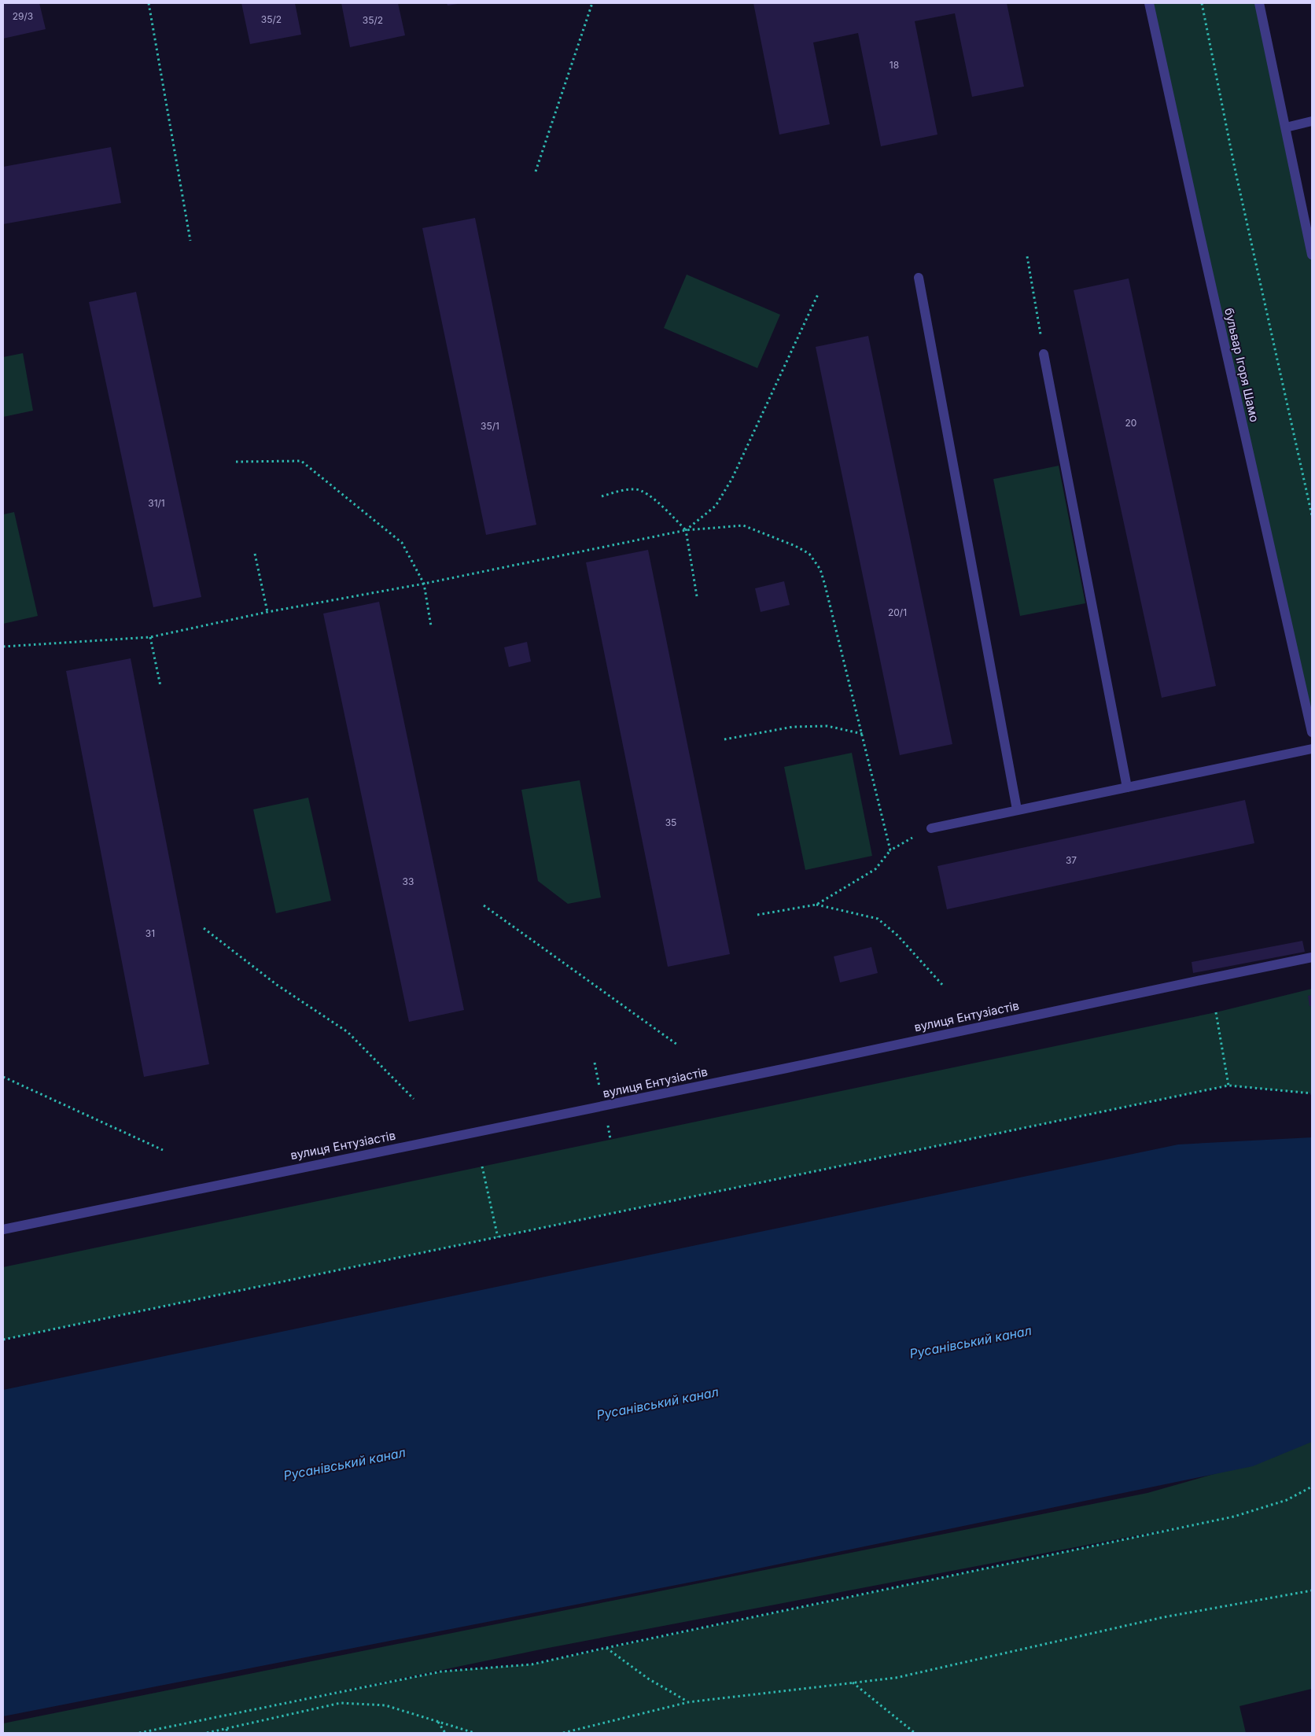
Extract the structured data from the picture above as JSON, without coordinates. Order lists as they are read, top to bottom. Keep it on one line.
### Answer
{"streets":{"street":["бульвар Ігоря Шамо","вулиця Ентузіастів"]},"water":["Русанівський канал"],"house_numbers":["29/3","35/2","35/2","18","20","35/1","31/1","20/1","35","37","33","31"]}
